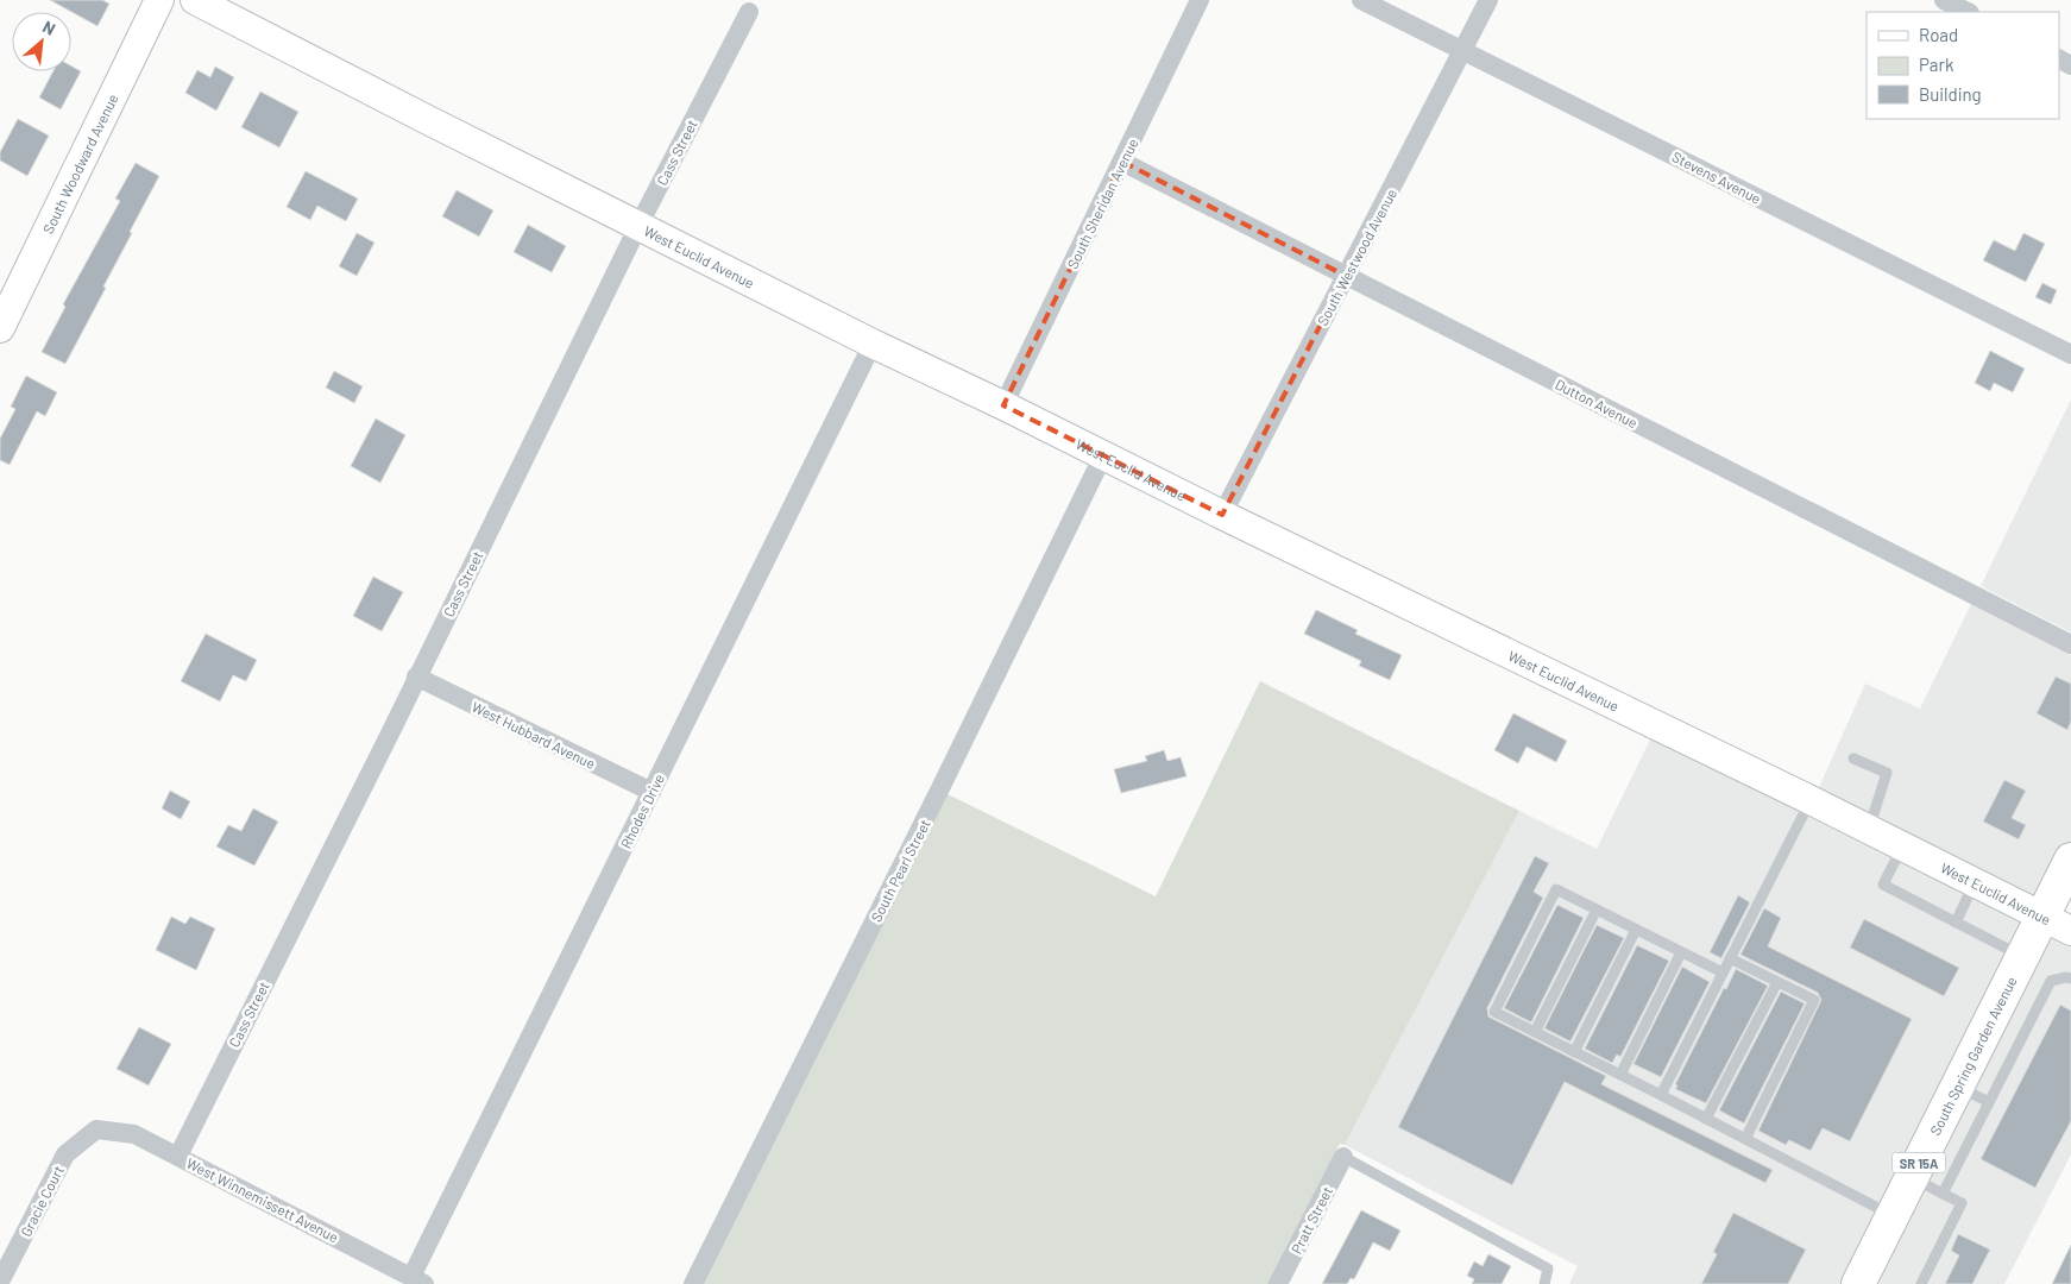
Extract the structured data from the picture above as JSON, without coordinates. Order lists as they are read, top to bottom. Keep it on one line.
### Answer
{"streets":{"highway":["South Spring Garden Avenue","SR 15A"],"street":["Cass Street","South Woodward Avenue","Stevens Avenue","South Sheridan Avenue","West Euclid Avenue","South Westwood Avenue","Dutton Avenue","West Hubbard Avenue","Rhodes Drive","South Pearl Street","West Winnemissett Avenue","Gracie Court","Pratt Street"]},"crossings":[["Cass Street","West Euclid Avenue"],["Cass Street","West Hubbard Avenue"],["Cass Street","West Winnemissett Avenue"],["Stevens Avenue","South Westwood Avenue"],["South Sheridan Avenue","West Euclid Avenue"],["South Sheridan Avenue","Dutton Avenue"],["West Euclid Avenue","South Westwood Avenue"],["West Euclid Avenue","Rhodes Drive"],["West Euclid Avenue","South Pearl Street"],["West Euclid Avenue","South Spring Garden Avenue"],["South Westwood Avenue","Dutton Avenue"],["West Hubbard Avenue","Rhodes Drive"],["Rhodes Drive","West Winnemissett Avenue"],["West Winnemissett Avenue","Gracie Court"]],"legend":["Road","Park","Building"],"north":"top right"}
